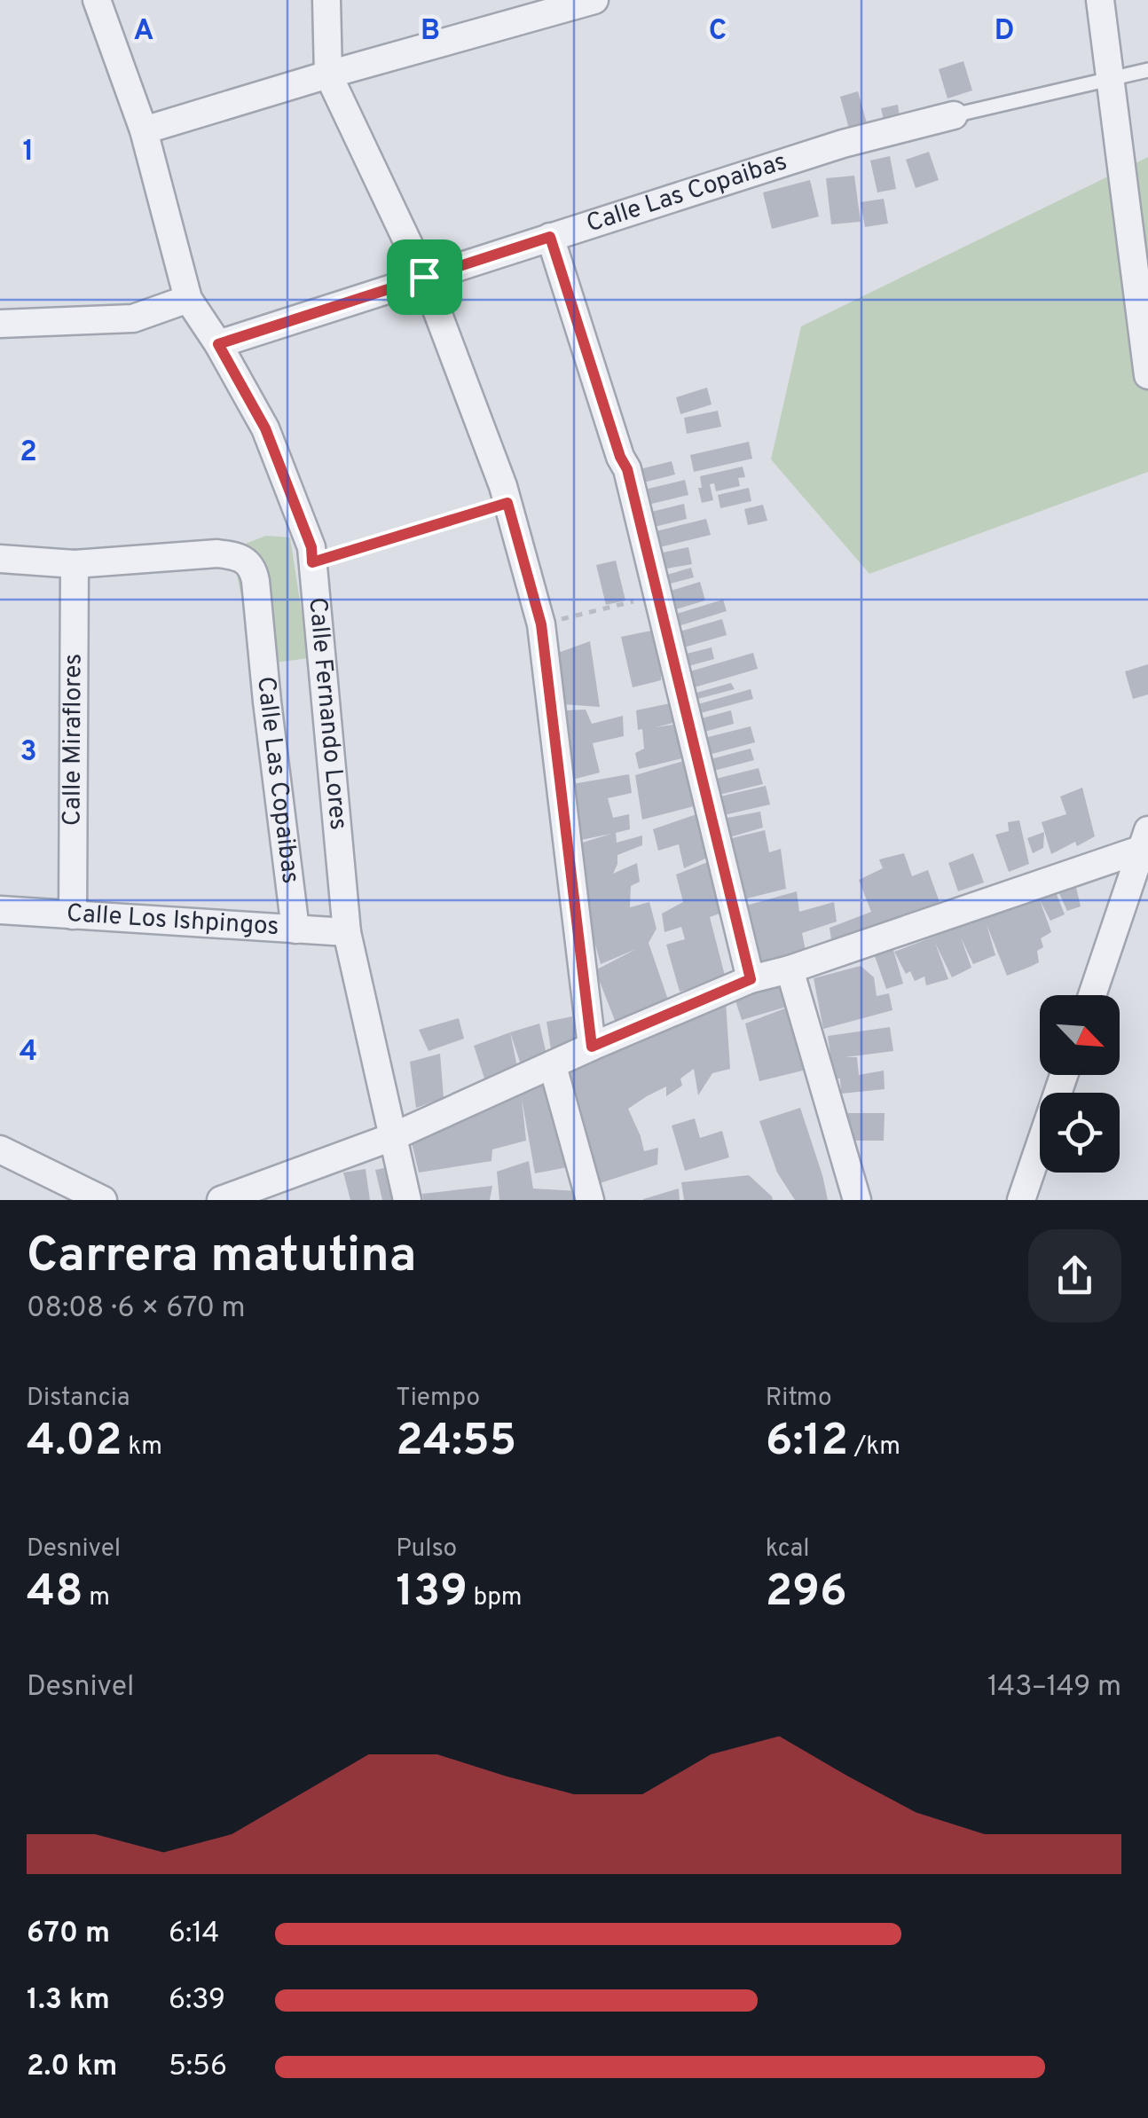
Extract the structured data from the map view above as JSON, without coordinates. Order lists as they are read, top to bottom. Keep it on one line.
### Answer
{"streets":{"street":["Calle Las Copaibas","Calle Fernando Lores","Calle Miraflores","Calle Los Ishpingos"]},"crossings":[["Calle Las Copaibas","Calle Fernando Lores"],["Calle Las Copaibas","Calle Miraflores"],["Calle Las Copaibas","Calle Los Ishpingos"],["Calle Fernando Lores","Calle Los Ishpingos"],["Calle Miraflores","Calle Los Ishpingos"]],"north":"bottom right","page":{"heading":["Carrera matutina","08:08 · 6 × 670 m"],"stats":[["Distancia","4.02 km"],["Tiempo","24:55"],["Ritmo","6:12 /km"],["Desnivel","48 m"],["Pulso","139 bpm"],["kcal","296"]],"chart":["Desnivel","143–149 m"],"list":[{"name":"670 m","note":"6:14"},{"name":"1.3 km","note":"6:39"},{"name":"2.0 km","note":"5:56"}]},"grid":{"columns":["A","B","C","D"],"rows":["1","2","3","4"]}}
